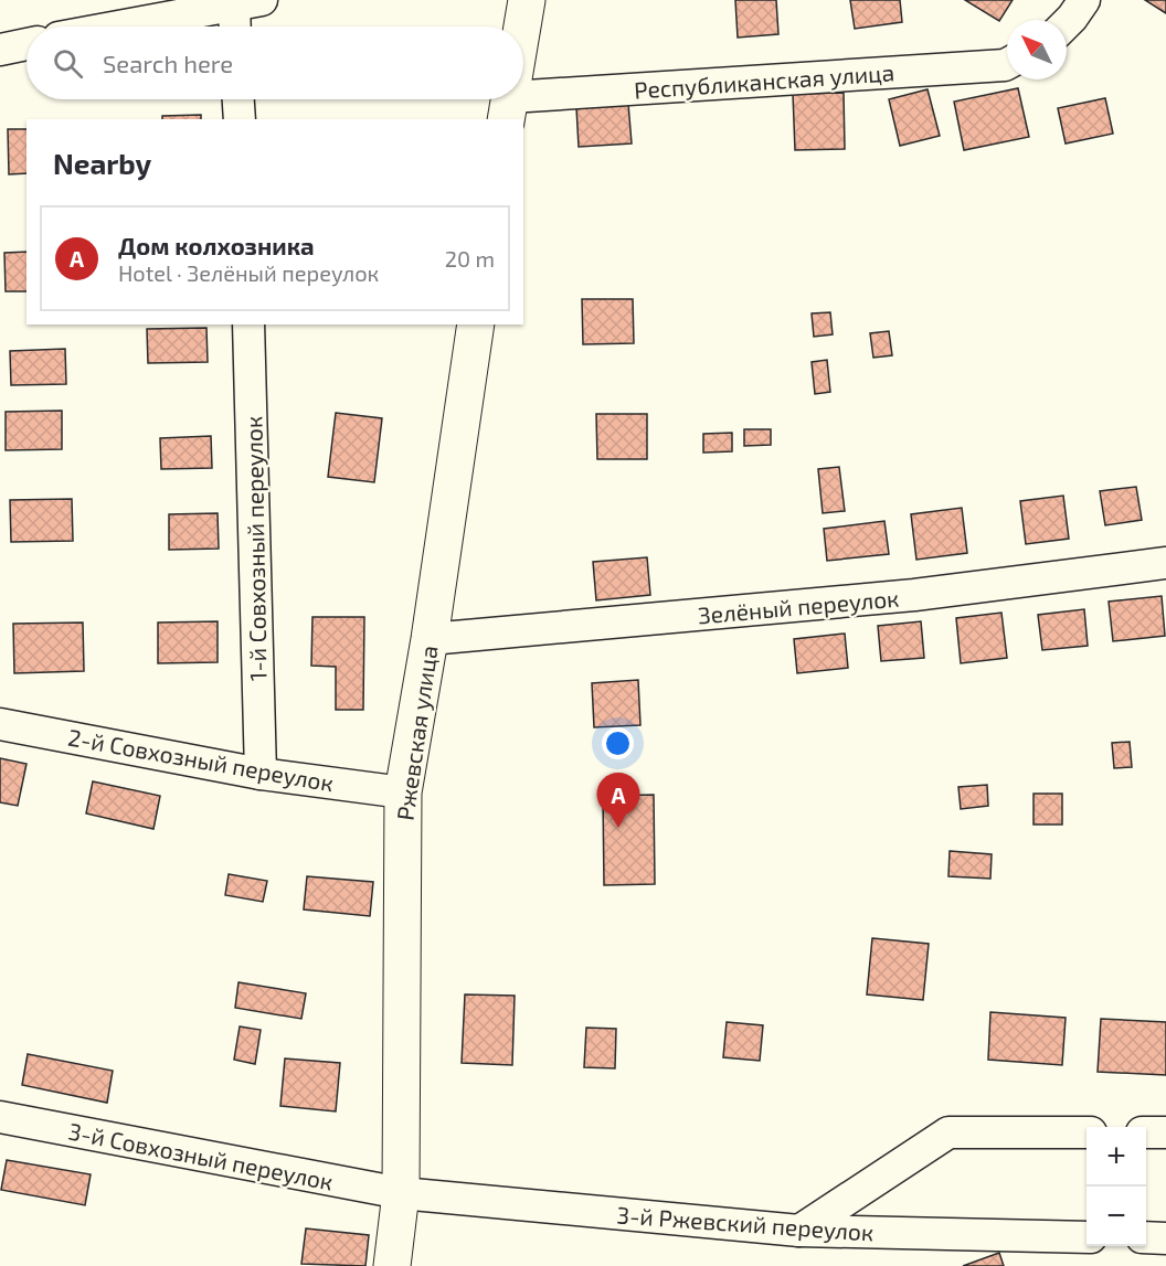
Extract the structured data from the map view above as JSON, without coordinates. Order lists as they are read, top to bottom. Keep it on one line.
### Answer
{"streets":{"main road":["Ржевская улица"],"street":["Республиканская улица","1-й Совхозный переулок","Зелёный переулок","2-й Совхозный переулок","3-й Совхозный переулок","3-й Ржевский переулок"]},"crossings":[["1-й Совхозный переулок","2-й Совхозный переулок"],["Зелёный переулок","Ржевская улица"],["Ржевская улица","2-й Совхозный переулок"],["Ржевская улица","3-й Совхозный переулок"],["Ржевская улица","3-й Ржевский переулок"],["3-й Совхозный переулок","3-й Ржевский переулок"]],"north":"top left","page":{"search":"Search here","heading":"Nearby","list":[{"mark":"A","name":"Дом колхозника","note":"Hotel · Зелёный переулок","value":"20 m"}],"pins":"A","map_buttons":["+","−"]}}
